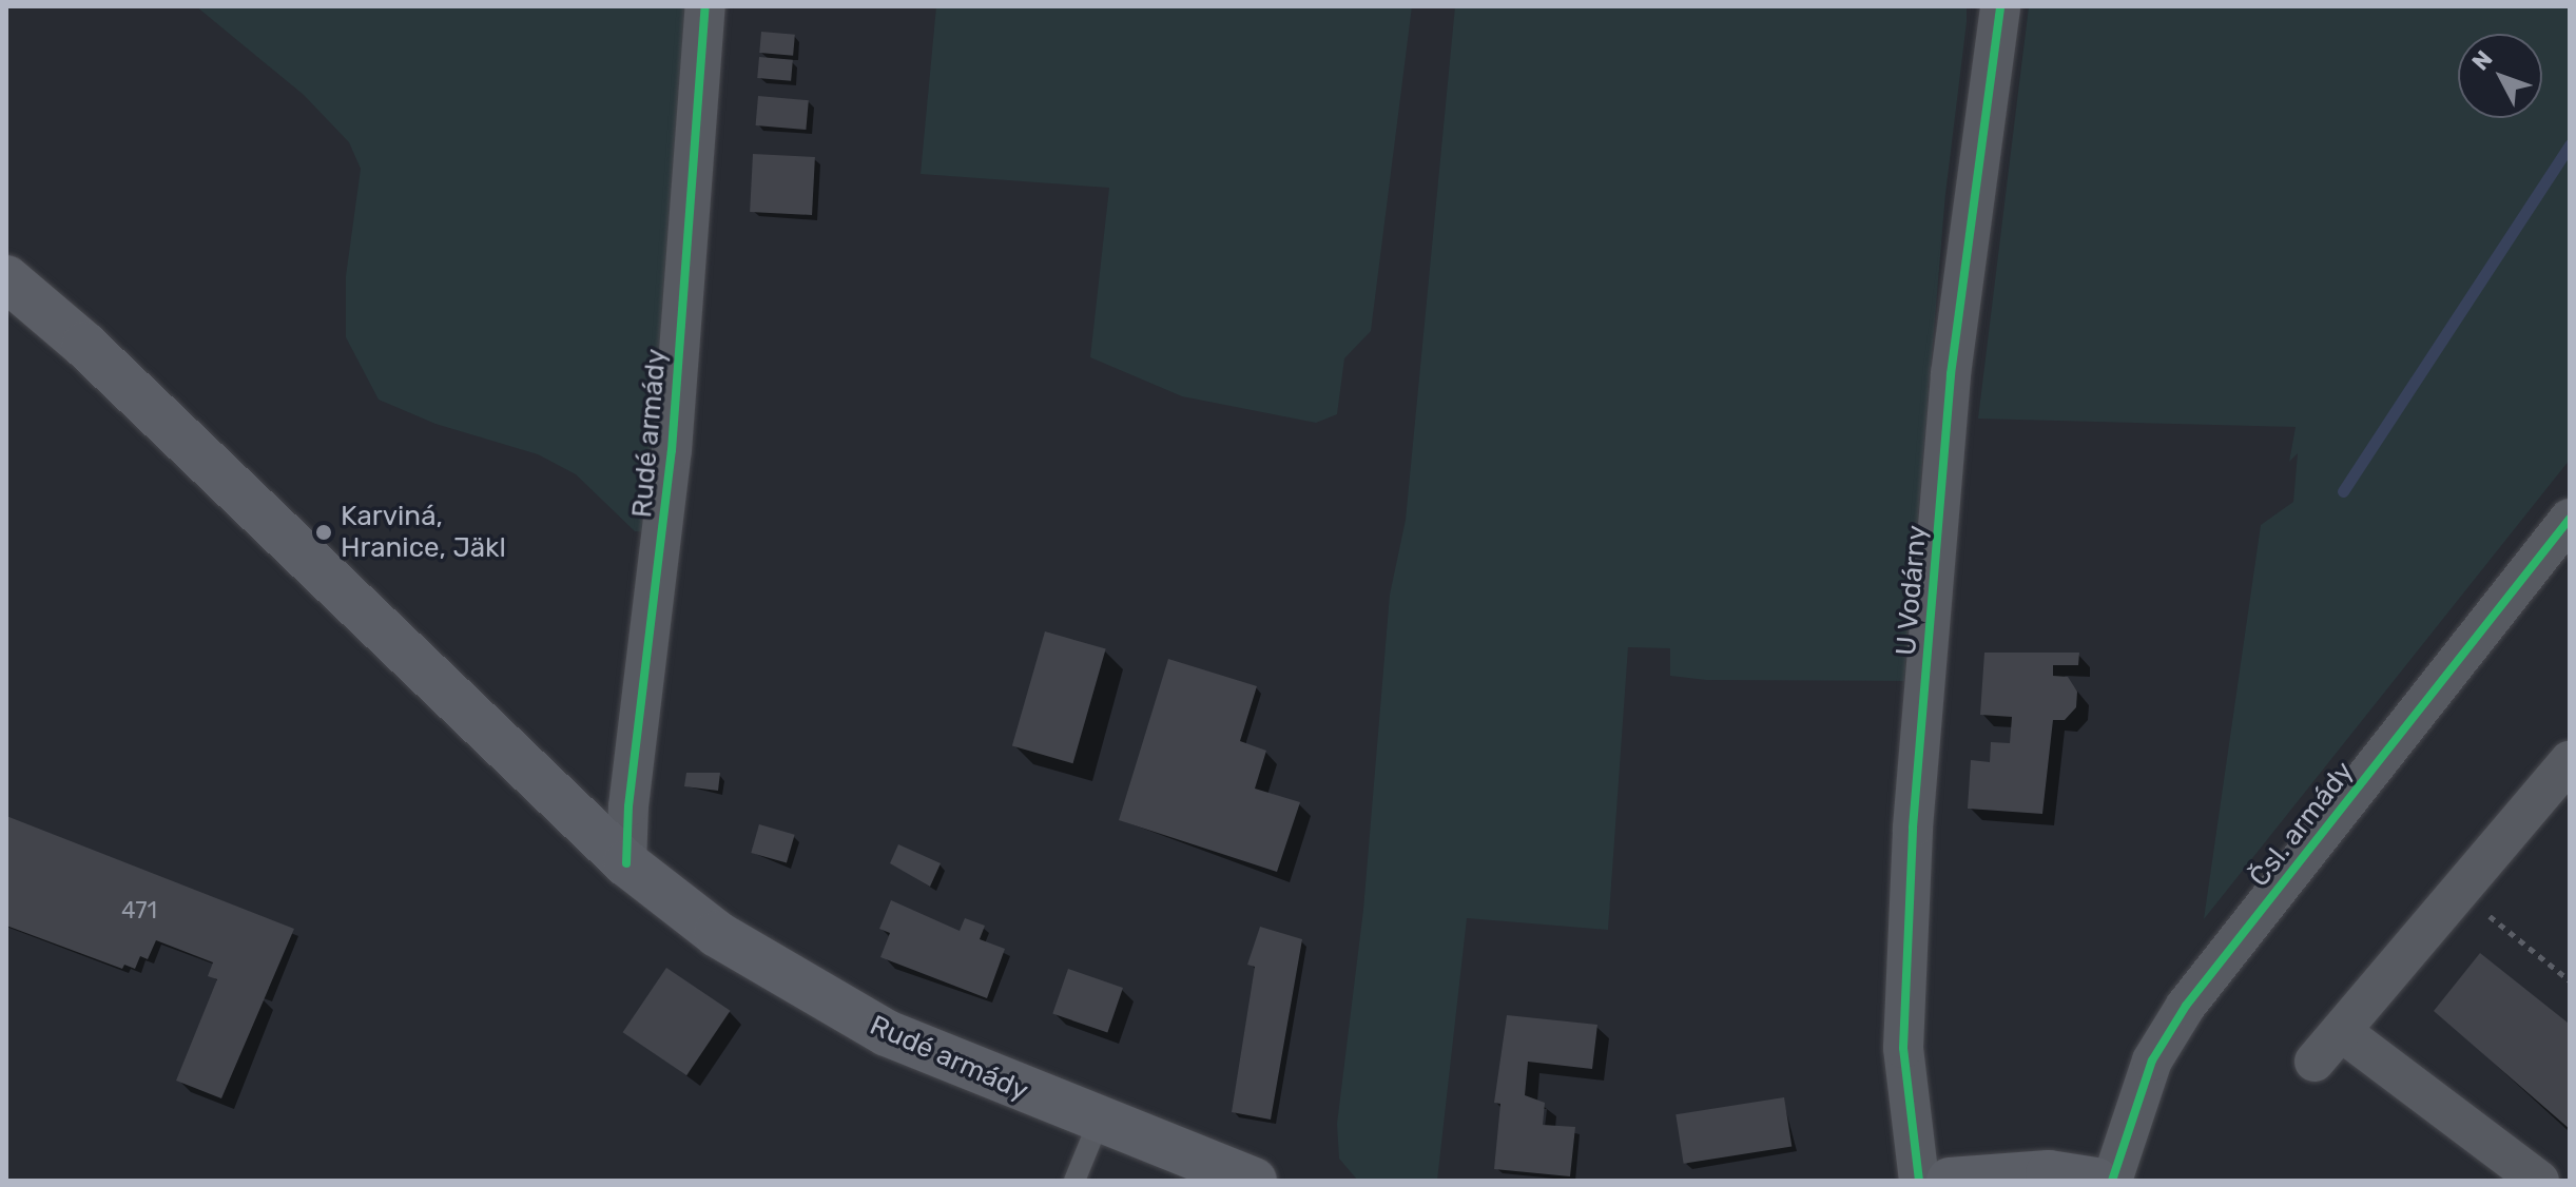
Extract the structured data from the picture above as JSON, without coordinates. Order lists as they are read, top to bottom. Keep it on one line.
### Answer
{"streets":{"main road":["Rudé armády"],"street":["U Vodárny","Čsl. armády"]},"places":["Karviná, Hranice, Jäkl"],"house_numbers":["471"],"north":"top left"}
